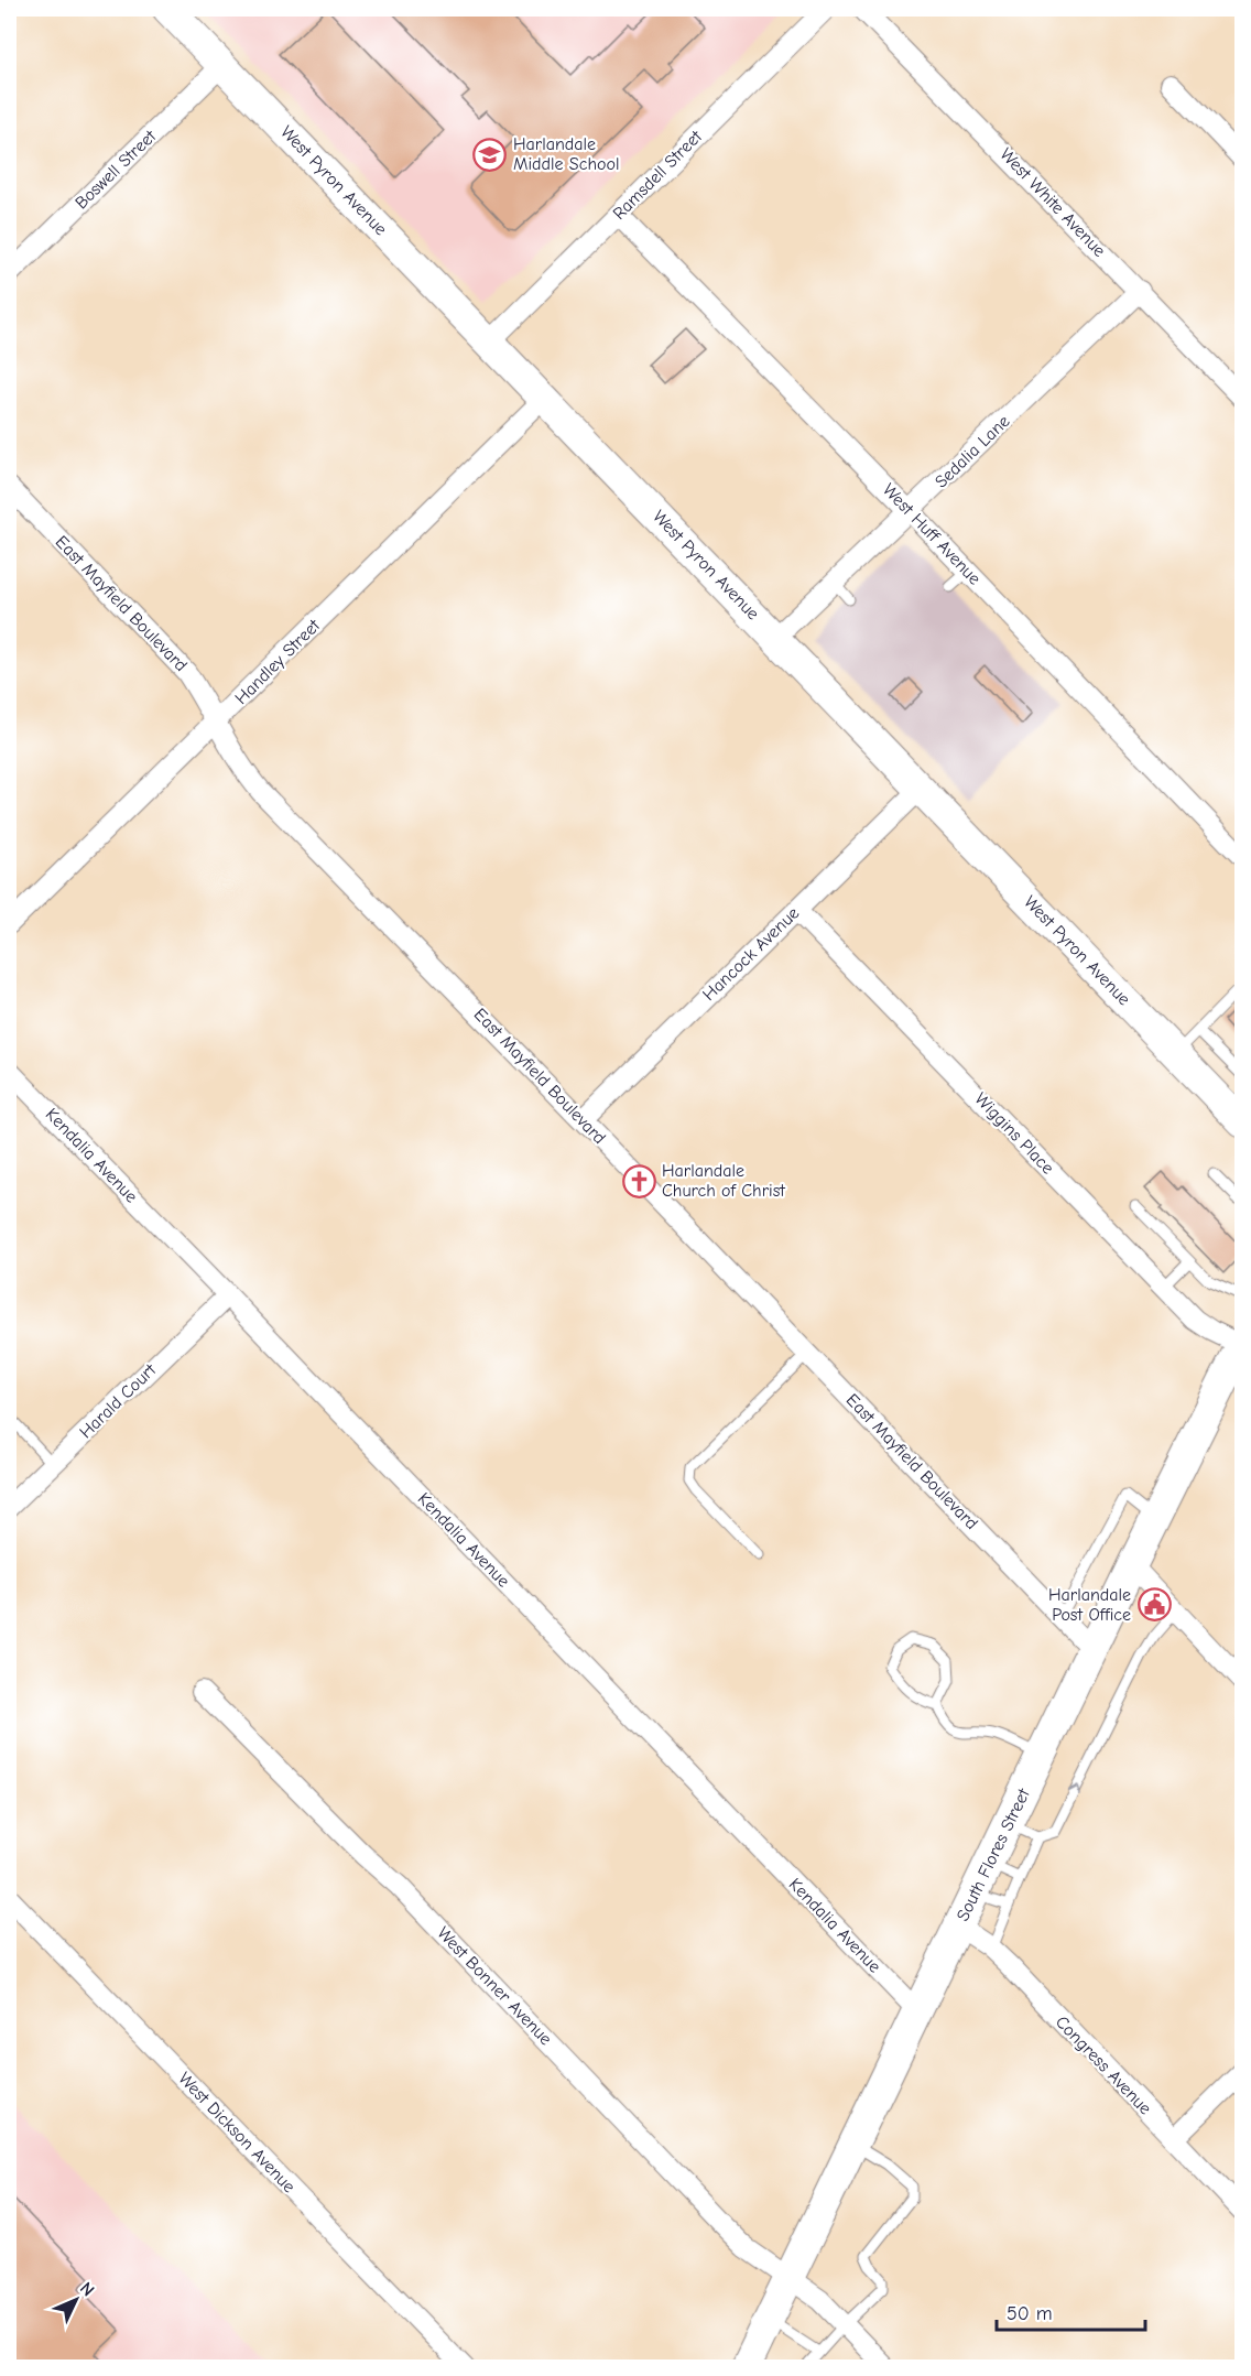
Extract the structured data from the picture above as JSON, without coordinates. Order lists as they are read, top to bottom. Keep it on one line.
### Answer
{"streets":{"street":["Boswell Street","Ramsdell Street","West Pyron Avenue","West White Avenue","Sedalia Lane","West Huff Avenue","East Mayfield Boulevard","Handley Street","Hancock Avenue","Wiggins Place","Kendalia Avenue","Harald Court","South Flores Street","West Bonner Avenue","Congress Avenue","West Dickson Avenue"]},"crossings":[["Boswell Street","West Pyron Avenue"],["Ramsdell Street","West Pyron Avenue"],["Ramsdell Street","West Huff Avenue"],["West Pyron Avenue","Sedalia Lane"],["West Pyron Avenue","Handley Street"],["West Pyron Avenue","Hancock Avenue"],["West White Avenue","Sedalia Lane"],["Sedalia Lane","West Huff Avenue"],["East Mayfield Boulevard","Handley Street"],["East Mayfield Boulevard","Hancock Avenue"],["East Mayfield Boulevard","South Flores Street"],["Hancock Avenue","Wiggins Place"],["Wiggins Place","South Flores Street"],["Kendalia Avenue","Harald Court"],["Kendalia Avenue","South Flores Street"],["South Flores Street","West Bonner Avenue"],["South Flores Street","Congress Avenue"]],"places":{"school or university":["Harlandale Middle School"],"church":["Harlandale Church of Christ"],"public building":["Harlandale Post Office"]},"scale_bar":"50 m","north":"top right"}
